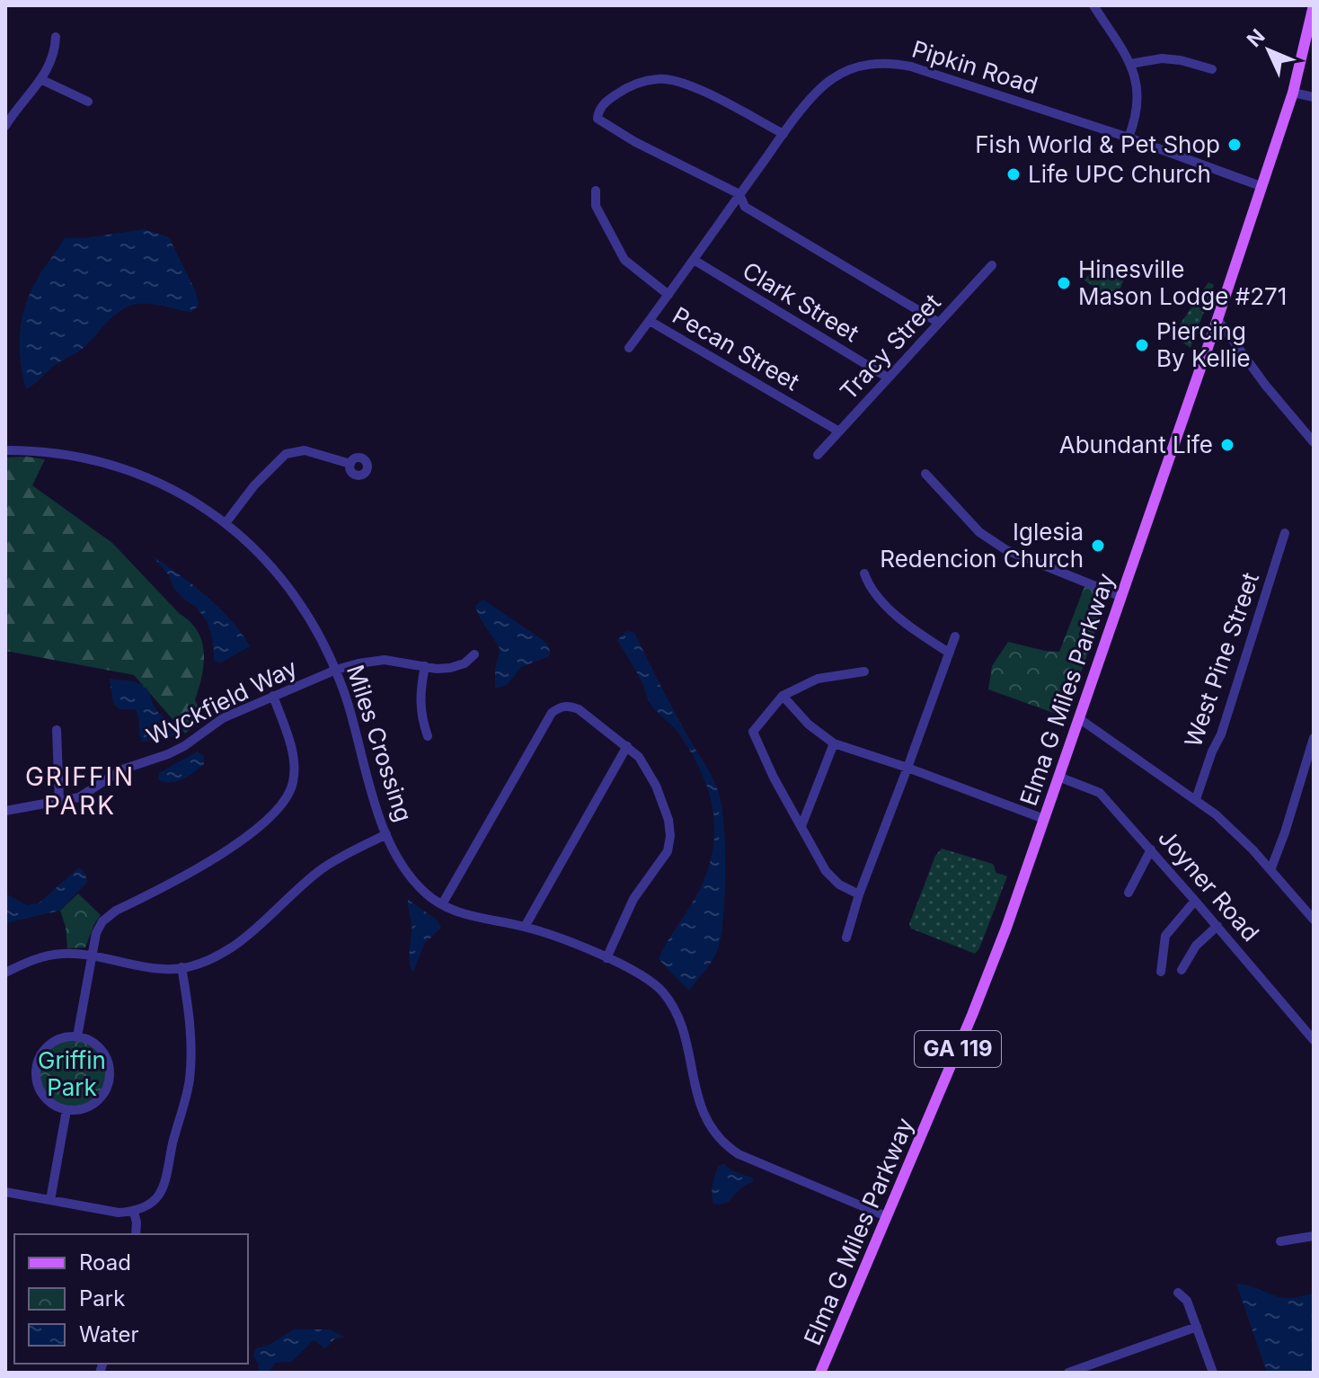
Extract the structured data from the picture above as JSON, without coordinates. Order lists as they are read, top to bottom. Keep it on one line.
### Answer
{"streets":{"main road":["Elma G Miles Parkway","GA 119"],"street":["Pipkin Road","Clark Street","Tracy Street","Pecan Street","West Pine Street","Wyckfield Way","Miles Crossing","Joyner Road"]},"crossings":[["Pipkin Road","Clark Street"],["Pipkin Road","Pecan Street"],["Pipkin Road","Elma G Miles Parkway"],["Clark Street","Tracy Street"],["Tracy Street","Pecan Street"],["Elma G Miles Parkway","Miles Crossing"],["Elma G Miles Parkway","Joyner Road"],["Wyckfield Way","Miles Crossing"]],"districts":["GRIFFIN PARK"],"parks":["Griffin Park"],"places":["Fish World & Pet Shop","Life UPC Church","Hinesville Mason Lodge #271","Piercing By Kellie","Abundant Life","Iglesia Redencion Church"],"legend":["Road","Park","Water"],"north":"top left"}
